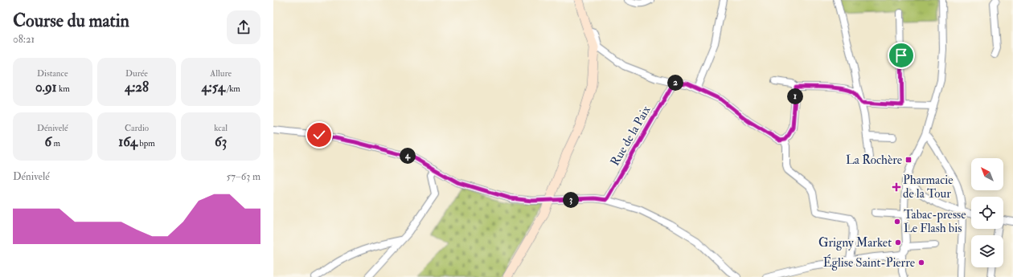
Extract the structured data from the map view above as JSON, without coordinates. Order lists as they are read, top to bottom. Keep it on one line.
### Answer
{"streets":{"street":["Rue de la Paix"]},"places":{"transit":["La Rochère"],"health":["Pharmacie de la Tour"],"other":["Tabac-presse Le Flash bis","Grigny Market","Église Saint-Pierre"]},"north":"top left","page":{"heading":["Course du matin","08:21"],"stats":[["Distance","0.91 km"],["Durée","4:28"],["Allure","4:54 /km"],["Dénivelé","6 m"],["Cardio","164 bpm"],["kcal","63"]],"pins":["2","1","4","3"],"chart":["Dénivelé","57–63 m"]}}
